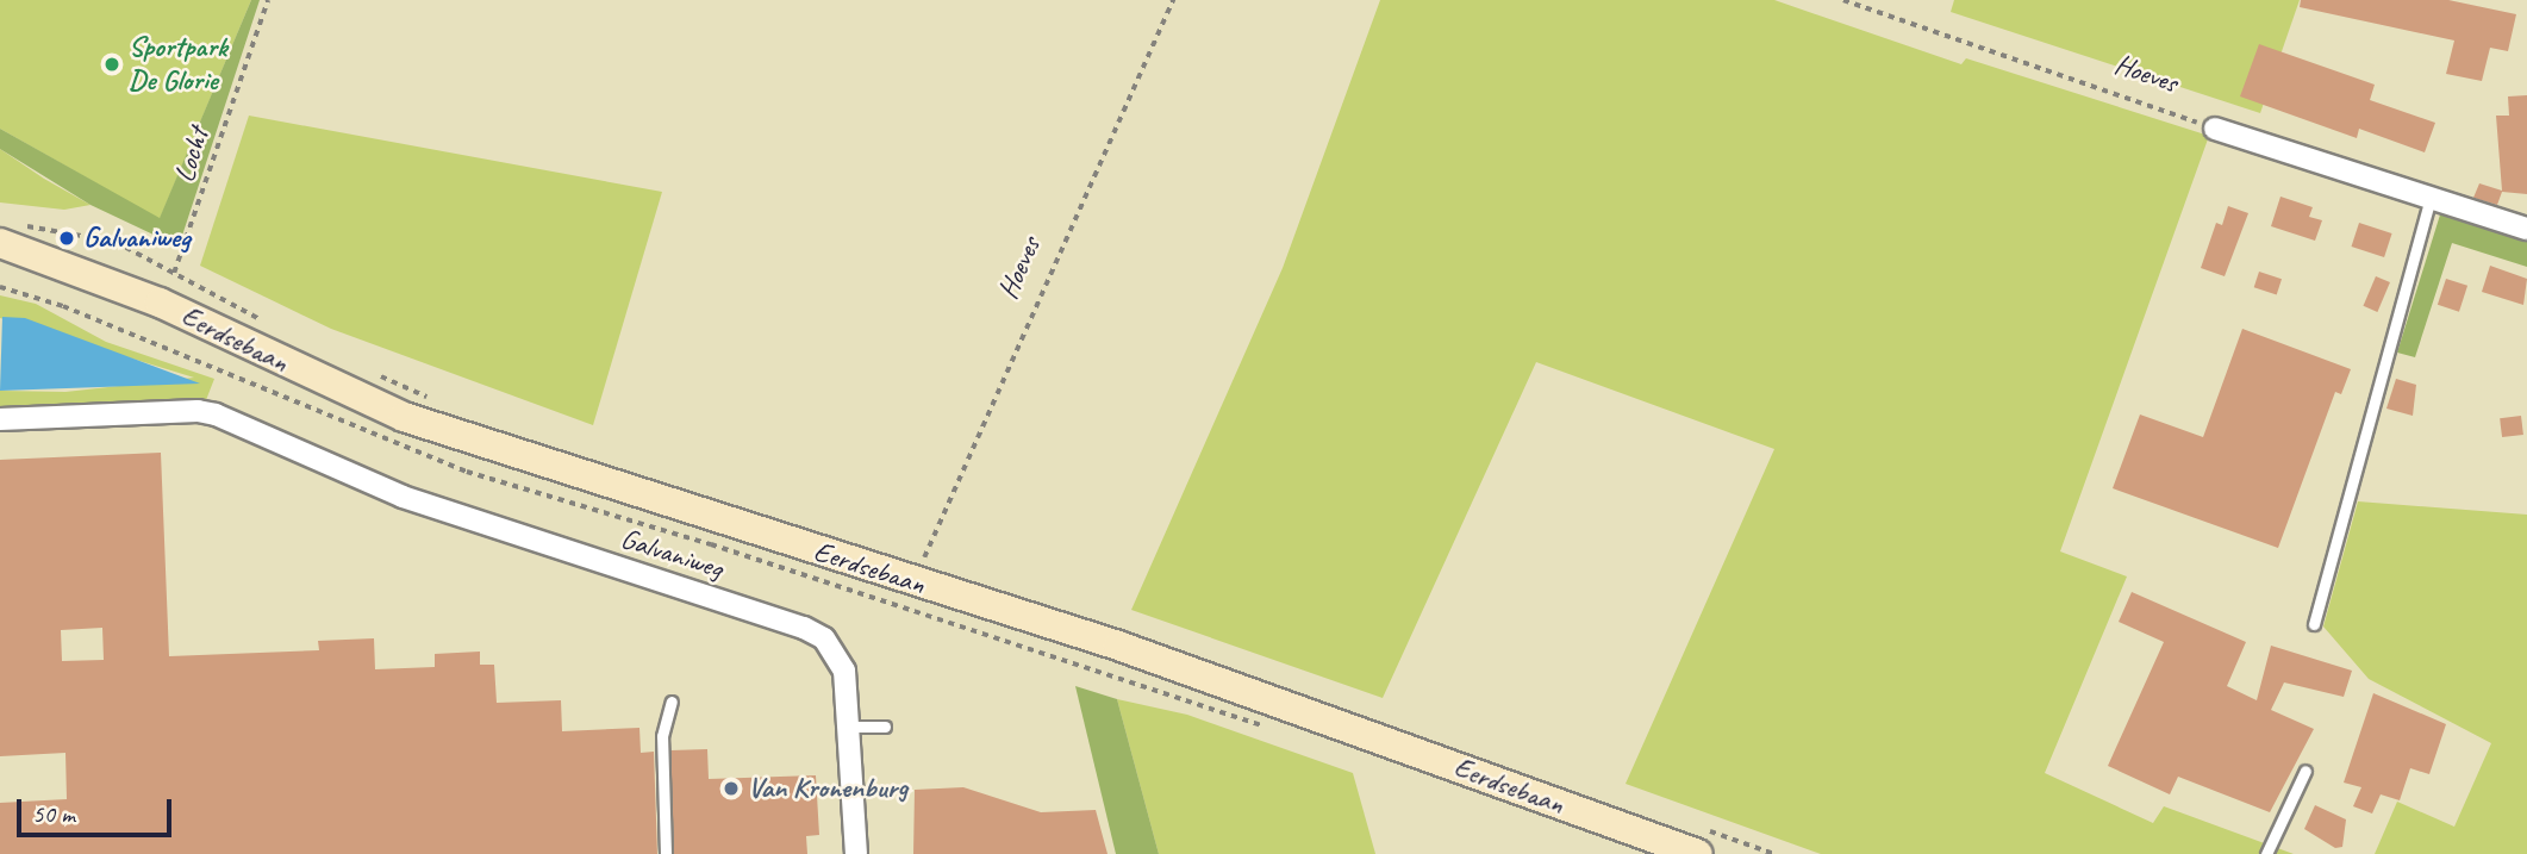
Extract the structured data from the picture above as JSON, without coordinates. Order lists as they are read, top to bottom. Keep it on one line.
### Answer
{"streets":{"main road":["Eerdsebaan"],"street":["Galvaniweg"],"path":["Hoeves","Locht"]},"places":["Sportpark De Glorie","Galvaniweg","Van Kronenburg"],"scale_bar":"50 m"}
